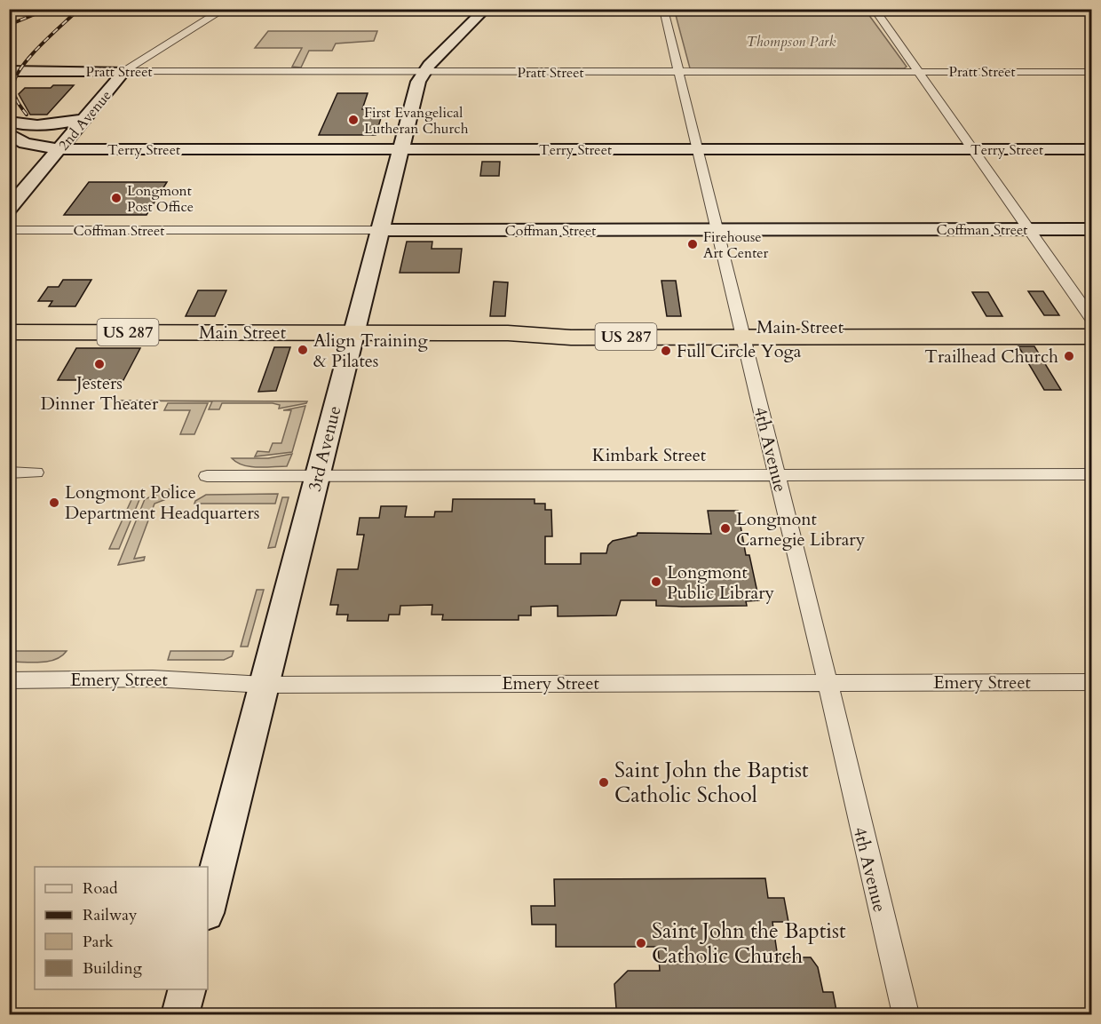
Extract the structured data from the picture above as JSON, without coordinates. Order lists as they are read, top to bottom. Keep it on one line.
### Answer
{"streets":{"highway":["Main Street","US 287"],"street":["Pratt Street","2nd Avenue","Terry Street","Coffman Street","3rd Avenue","4th Avenue","Kimbark Street","Emery Street"]},"crossings":[["Pratt Street","2nd Avenue"],["Pratt Street","3rd Avenue"],["Pratt Street","4th Avenue"],["2nd Avenue","Terry Street"],["Terry Street","3rd Avenue"],["Terry Street","4th Avenue"],["Coffman Street","3rd Avenue"],["Coffman Street","4th Avenue"],["Main Street","3rd Avenue"],["Main Street","4th Avenue"],["3rd Avenue","Kimbark Street"],["3rd Avenue","Emery Street"],["4th Avenue","Kimbark Street"],["4th Avenue","Emery Street"]],"parks":["Thompson Park"],"places":["First Evangelical Lutheran Church","Longmont Post Office","Firehouse Art Center","Align Training & Pilates","Full Circle Yoga","Trailhead Church","Jesters Dinner Theater","Longmont Police Department Headquarters","Longmont Carnegie Library","Longmont Public Library","Saint John the Baptist Catholic School","Saint John the Baptist Catholic Church"],"legend":["Road","Railway","Park","Building"]}
